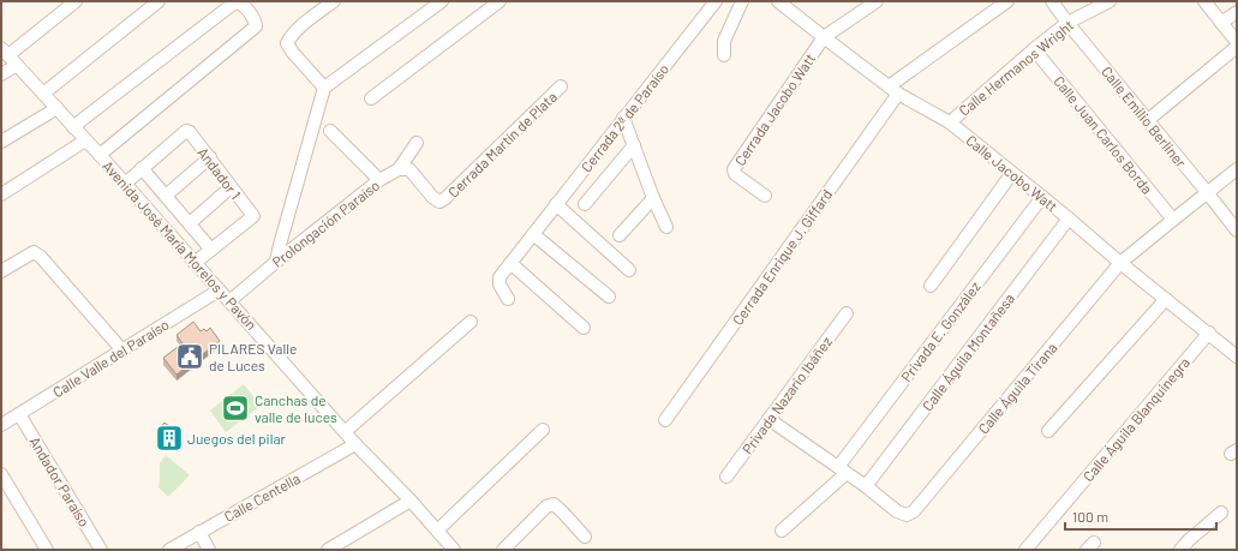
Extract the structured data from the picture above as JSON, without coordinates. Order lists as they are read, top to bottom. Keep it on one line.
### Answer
{"streets":{"street":["Calle Hermanos Wright","Cerrada Jacobo Watt","Calle Emilio Berliner","Cerrada 2ª de Paraíso","Calle Juan Carlos Borda","Cerrada Martín de Plata","Andador 1","Calle Jacobo Watt","Prolongación Paraíso","Avenida José María Morelos y Pavón","Cerrada Enrique J. Giffard","Privada E. González","Calle Águila Montañesa","Calle Valle del Paraíso","Calle Águila Tirana","Privada Nazario Ibáñez","Calle Águila Blanquinegra","Andador Paraíso","Calle Centella"]},"crossings":[["Calle Hermanos Wright","Calle Emilio Berliner"],["Calle Hermanos Wright","Calle Juan Carlos Borda"],["Calle Hermanos Wright","Calle Jacobo Watt"],["Cerrada Jacobo Watt","Calle Jacobo Watt"],["Calle Emilio Berliner","Calle Águila Tirana"],["Calle Juan Carlos Borda","Calle Águila Tirana"],["Cerrada Martín de Plata","Prolongación Paraíso"],["Calle Jacobo Watt","Cerrada Enrique J. Giffard"],["Calle Jacobo Watt","Privada E. González"],["Calle Jacobo Watt","Calle Águila Montañesa"],["Calle Jacobo Watt","Calle Águila Tirana"],["Calle Jacobo Watt","Calle Águila Blanquinegra"],["Prolongación Paraíso","Avenida José María Morelos y Pavón"],["Avenida José María Morelos y Pavón","Calle Valle del Paraíso"],["Avenida José María Morelos y Pavón","Calle Centella"],["Calle Águila Montañesa","Calle Águila Tirana"],["Calle Valle del Paraíso","Andador Paraíso"]],"places":{"public building":["PILARES Valle de Luces"],"sports":["Canchas de valle de luces"],"building":["Juegos del pilar"]},"scale_bar":"100 m"}
